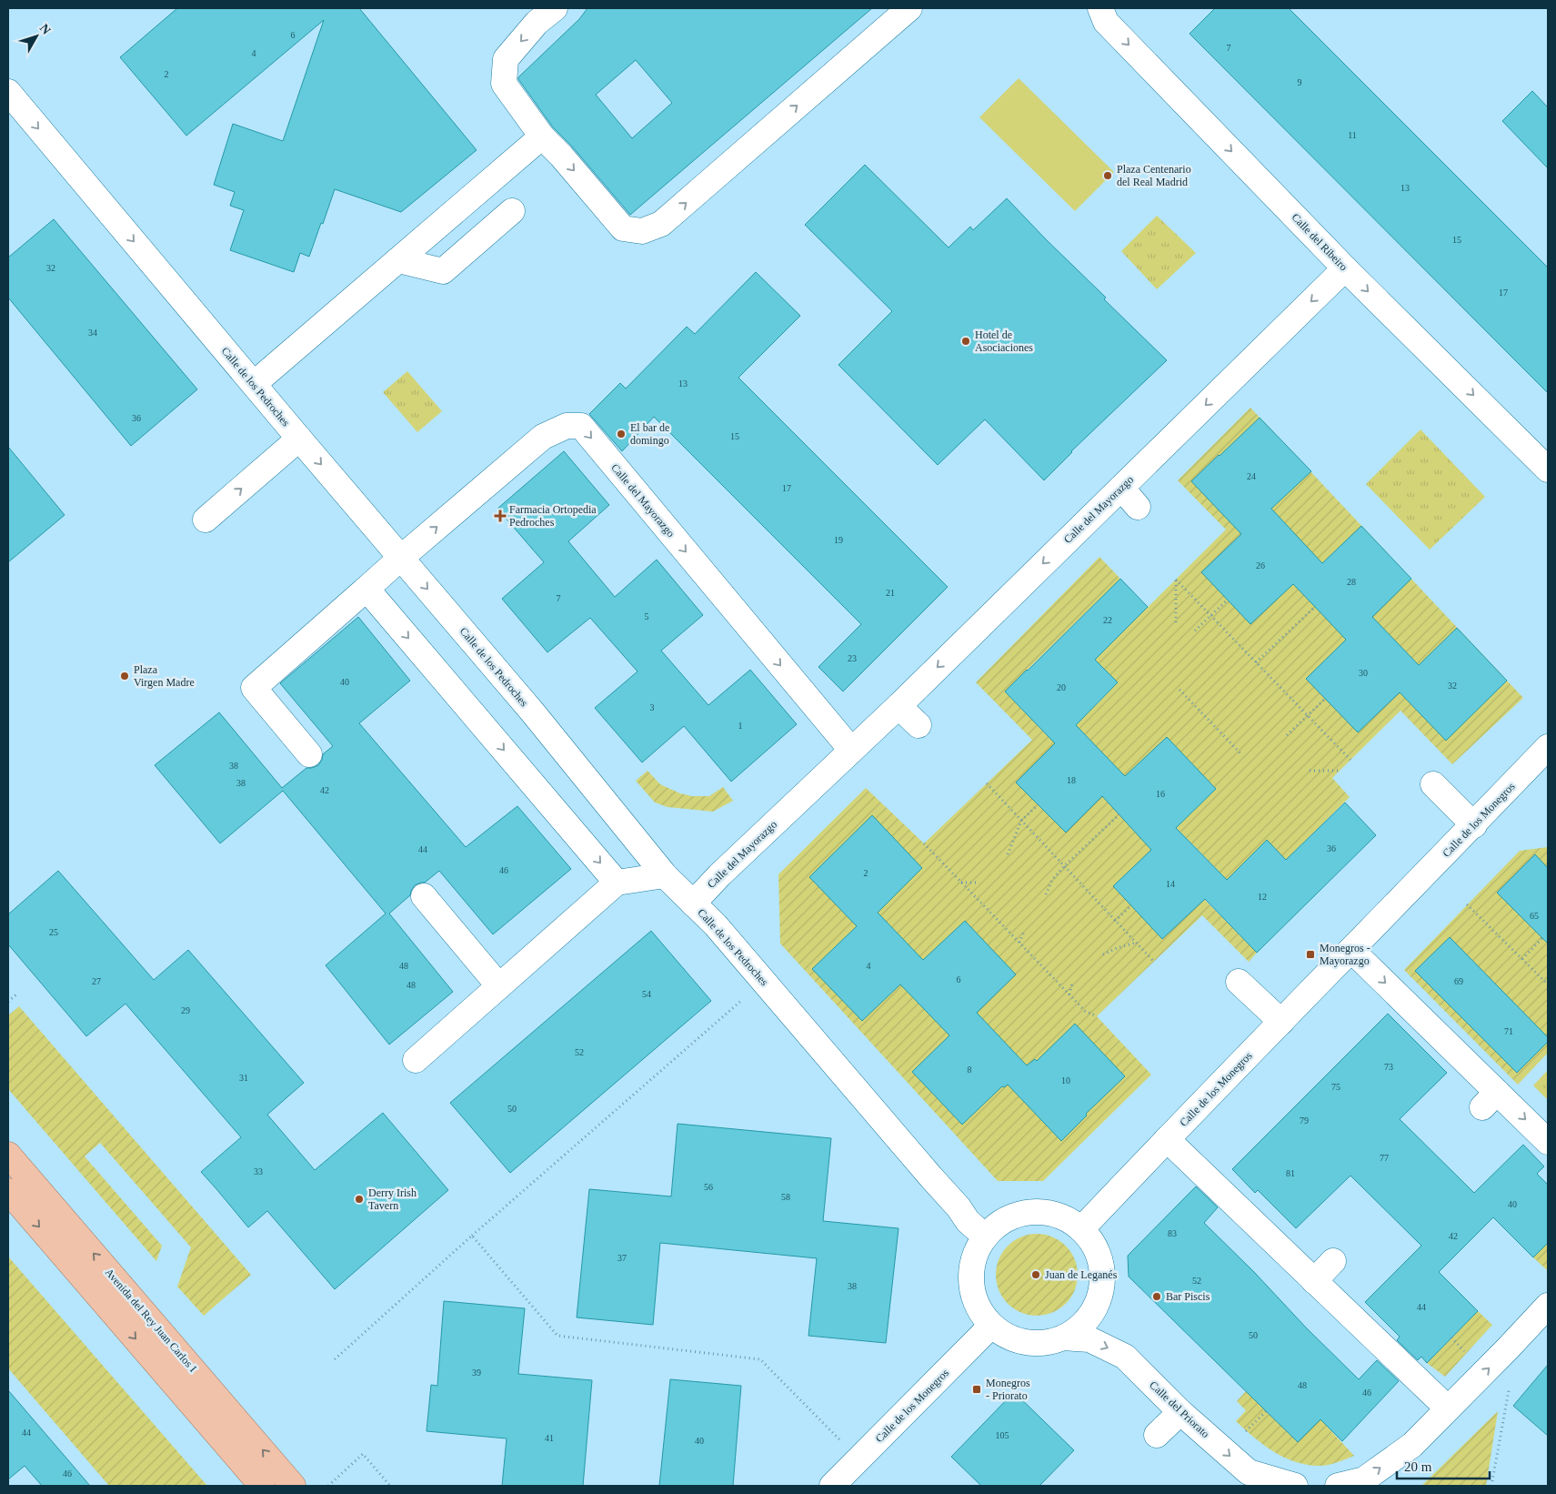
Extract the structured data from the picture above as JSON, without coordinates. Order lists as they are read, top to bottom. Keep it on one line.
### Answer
{"streets":{"main road":["Avenida del Rey Juan Carlos I"],"street":["Calle del Ribeiro","Calle de los Pedroches","Calle del Mayorazgo","Calle de los Monegros","Calle del Priorato"]},"crossings":[["Calle del Ribeiro","Calle del Mayorazgo"],["Calle de los Pedroches","Calle del Mayorazgo"],["Calle de los Pedroches","Calle de los Monegros"],["Calle de los Pedroches","Calle del Priorato"],["Calle de los Monegros","Calle del Priorato"]],"one_way":["Calle del Ribeiro"],"places":{"other":["Plaza Centenario del Real Madrid","Hotel de Asociaciones","El bar de domingo","Plaza Virgen Madre","Derry Irish Tavern","Juan de Leganés","Bar Piscis"],"health":["Farmacia Ortopedia Pedroches"],"transit":["Monegros - Mayorazgo","Monegros - Priorato"]},"house_numbers":["6","7","4","2","9","11","13","15","32","17","34","13","36","15","24","17","19","26","28","21","7","5","22","23","30","40","32","20","3","1","38","18","38","42","16","36","44","46","2","14","12","65","25","48","4","6","27","69","48","54","29","71","52","73","8","31","10","75","50","79","77","33","81","56","58","40","83","42","37","52","38","44","50","39","48","46","44","105","41","40","46"],"scale_bar":"20 m","north":"top right"}
